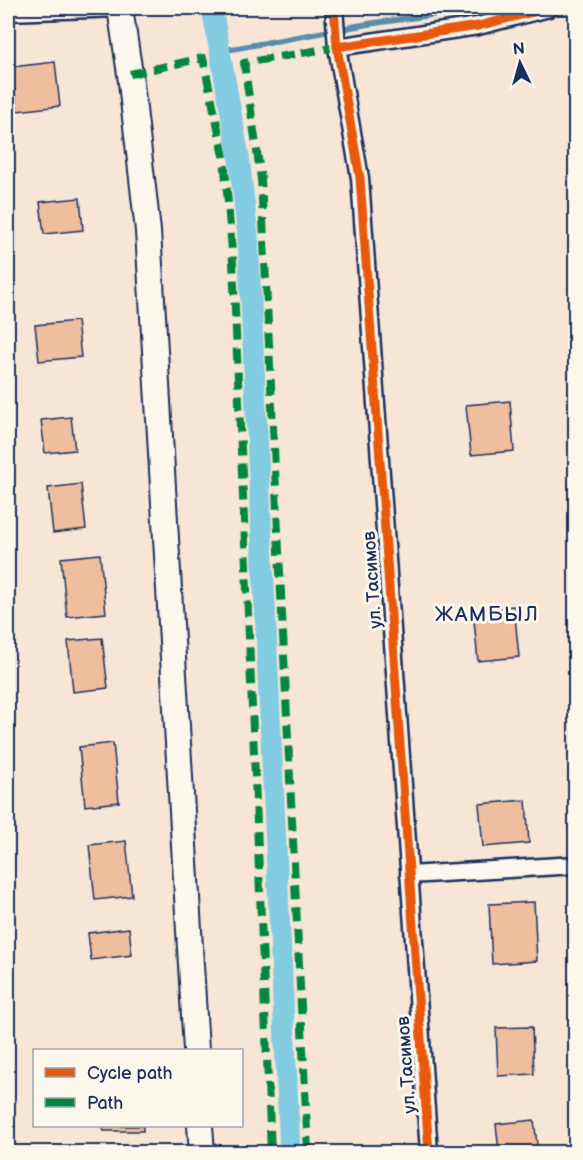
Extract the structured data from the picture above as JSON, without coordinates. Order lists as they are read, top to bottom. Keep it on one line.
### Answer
{"streets":{"street":["ул. Тасимов"]},"districts":["ЖАМБЫЛ"],"legend":["Cycle path","Path"],"north":"top"}
